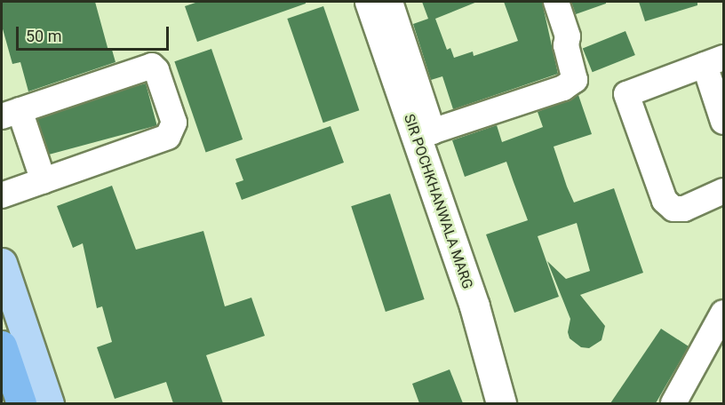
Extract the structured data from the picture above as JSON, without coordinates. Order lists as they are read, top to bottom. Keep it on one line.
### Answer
{"streets":{"street":["SIR POCHKHANWALA MARG"]},"scale_bar":"50 m"}
